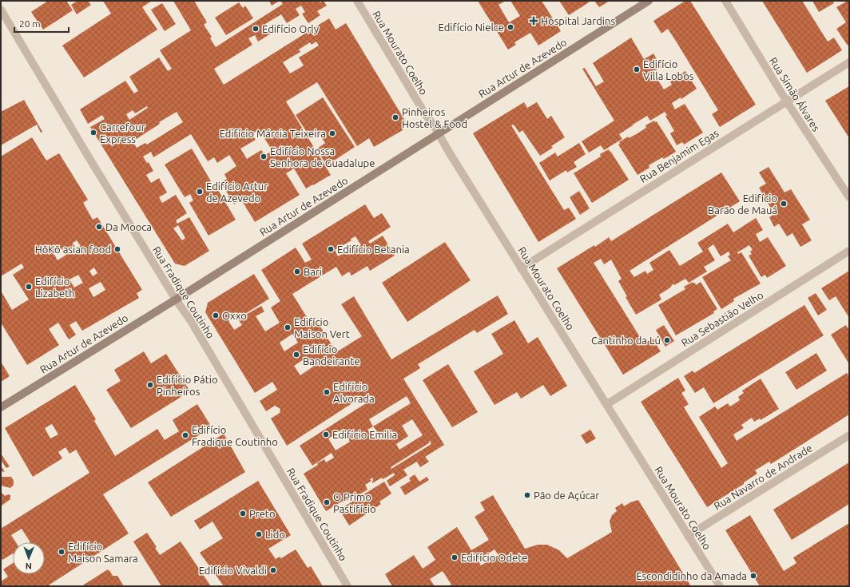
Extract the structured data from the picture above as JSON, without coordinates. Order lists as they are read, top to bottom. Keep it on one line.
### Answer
{"streets":{"street":["Rua Mourato Coelho","Rua Artur de Azevedo","Rua Simão Álvares","Rua Benjamim Egas","Rua Fradique Coutinho","Rua Sebastião Velho","Rua Navarro de Andrade"]},"crossings":[["Rua Mourato Coelho","Rua Artur de Azevedo"],["Rua Mourato Coelho","Rua Benjamim Egas"],["Rua Mourato Coelho","Rua Sebastião Velho"],["Rua Mourato Coelho","Rua Navarro de Andrade"],["Rua Artur de Azevedo","Rua Fradique Coutinho"],["Rua Simão Álvares","Rua Benjamim Egas"]],"places":{"health":["Hospital Jardins"],"other":["Edifício Nielce","Edifício Orly","Edifício Villa Lobos","Pinheiros Hostel & Food","Carrefour Express","Edifício Márcia Teixeira","Edifício Nossa Senhora de Guadalupe","Edifício Artur de Azevedo","Edifício Barão de Mauá","Da Mooca","HõKõ asian food","Edifício Betania","Bari","Edifício Lizabeth","Oxxo","Edifício Maison Vert","Cantinho da Lú","Edifício Bandeirante","Edifício Pátio Pinheiros","Edifício Alvorada","Edifício Emilia","Edifício Fradique Coutinho","Pão de Açúcar","O Primo Pastifício","Preto","Lido","Edifício Maison Samara","Edifício Odete","Edifício Vivaldi","Escondidinho da Amada"]},"scale_bar":"20 m","north":"bottom"}
